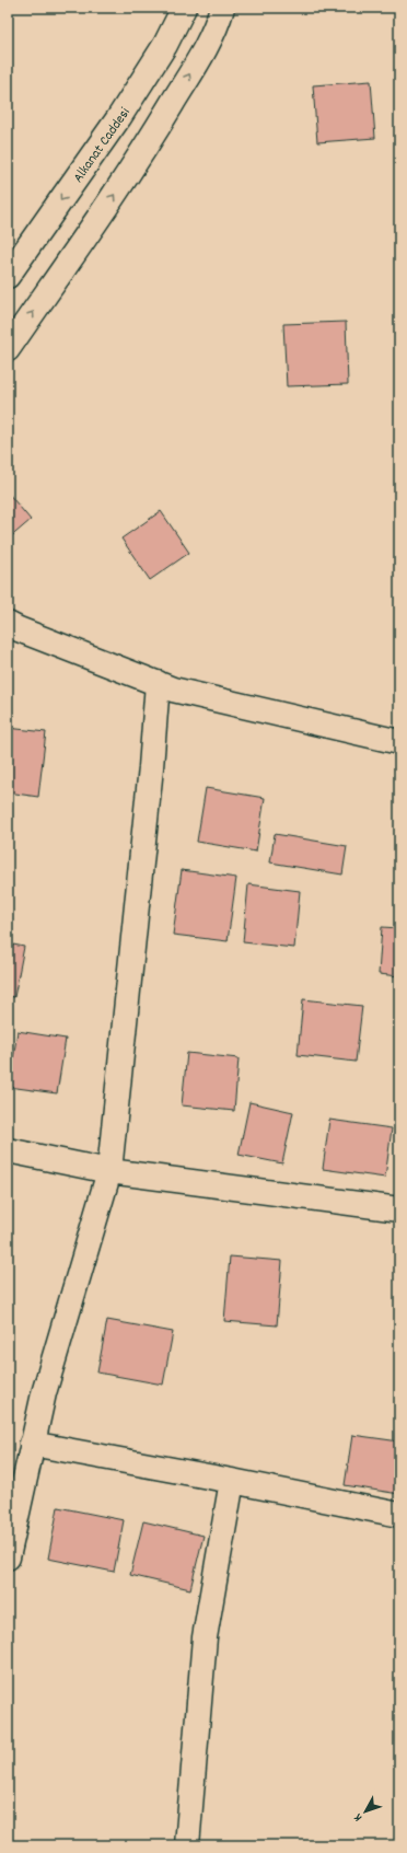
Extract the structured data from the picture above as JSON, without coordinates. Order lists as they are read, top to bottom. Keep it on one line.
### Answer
{"streets":{"street":["Alkanat Caddesi"]},"north":"bottom left"}
